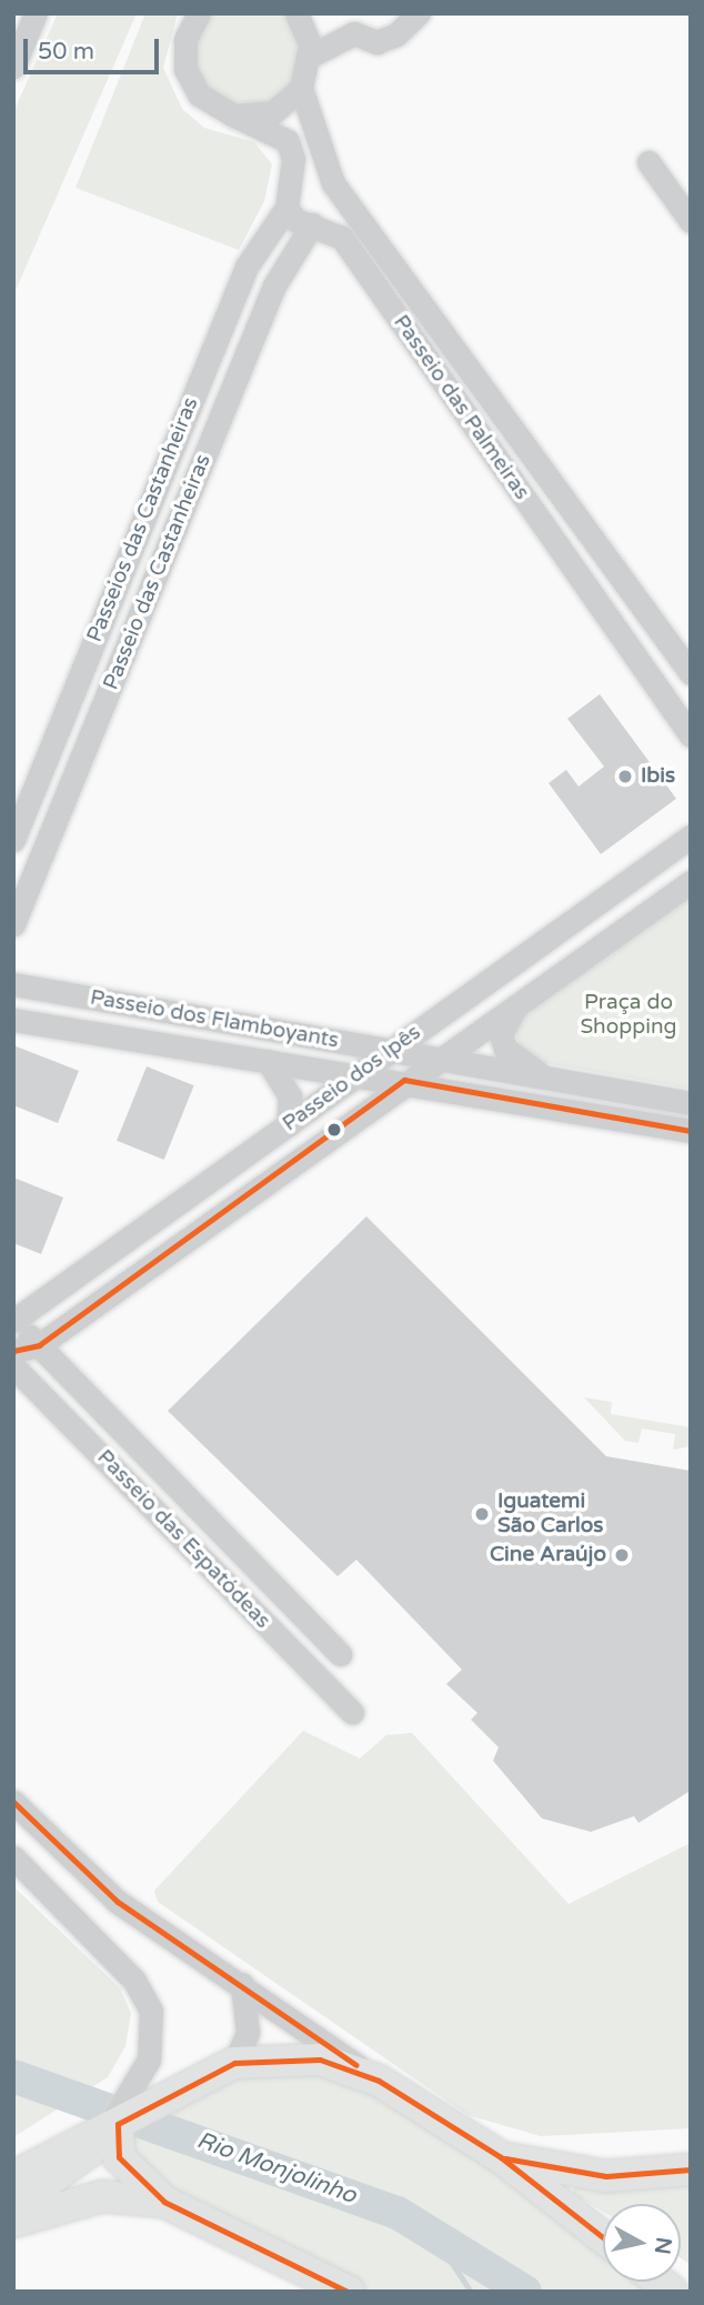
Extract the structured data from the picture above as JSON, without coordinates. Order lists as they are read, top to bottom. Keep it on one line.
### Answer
{"streets":{"street":["Passeio das Palmeiras","Passeios das Castanheiras","Passeio das Castanheiras","Passeio dos Flamboyants","Passeio dos Ipês","Passeio das Espatódeas"]},"crossings":[["Passeio das Palmeiras","Passeios das Castanheiras"],["Passeio das Palmeiras","Passeio das Castanheiras"],["Passeio dos Flamboyants","Passeio dos Ipês"],["Passeio dos Ipês","Passeio das Espatódeas"]],"water":["Rio Monjolinho"],"parks":["Praça do Shopping"],"places":["Ibis","Iguatemi São Carlos","Cine Araújo"],"scale_bar":"50 m","north":"right"}
